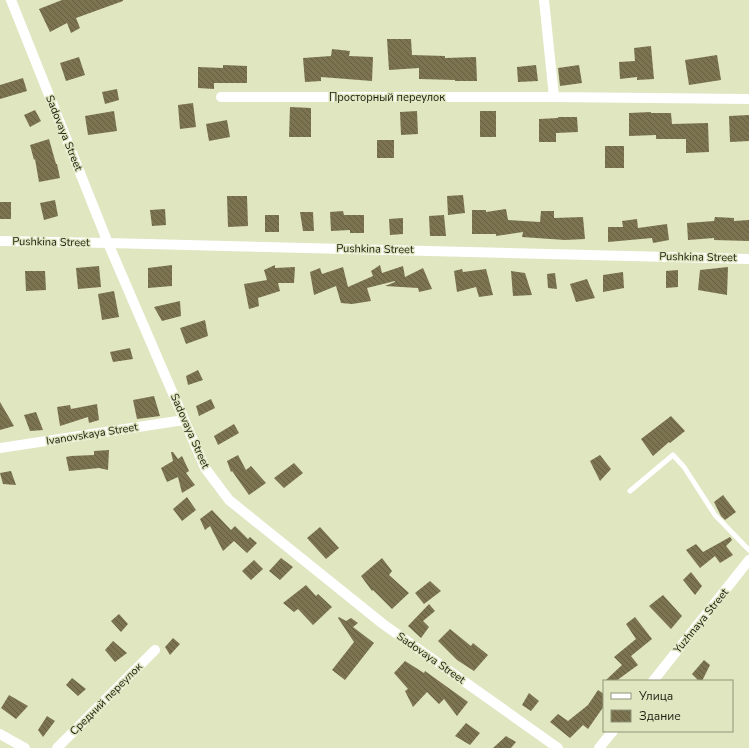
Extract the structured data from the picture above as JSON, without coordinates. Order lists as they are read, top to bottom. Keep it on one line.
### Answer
{"streets":{"street":["Просторный переулок","Sadovaya Street","Pushkina Street","Ivanovskaya Street","Yuzhnaya Street","Средний переулок"]},"crossings":[["Sadovaya Street","Pushkina Street"],["Sadovaya Street","Ivanovskaya Street"]],"legend":["Улица","Здание"]}
